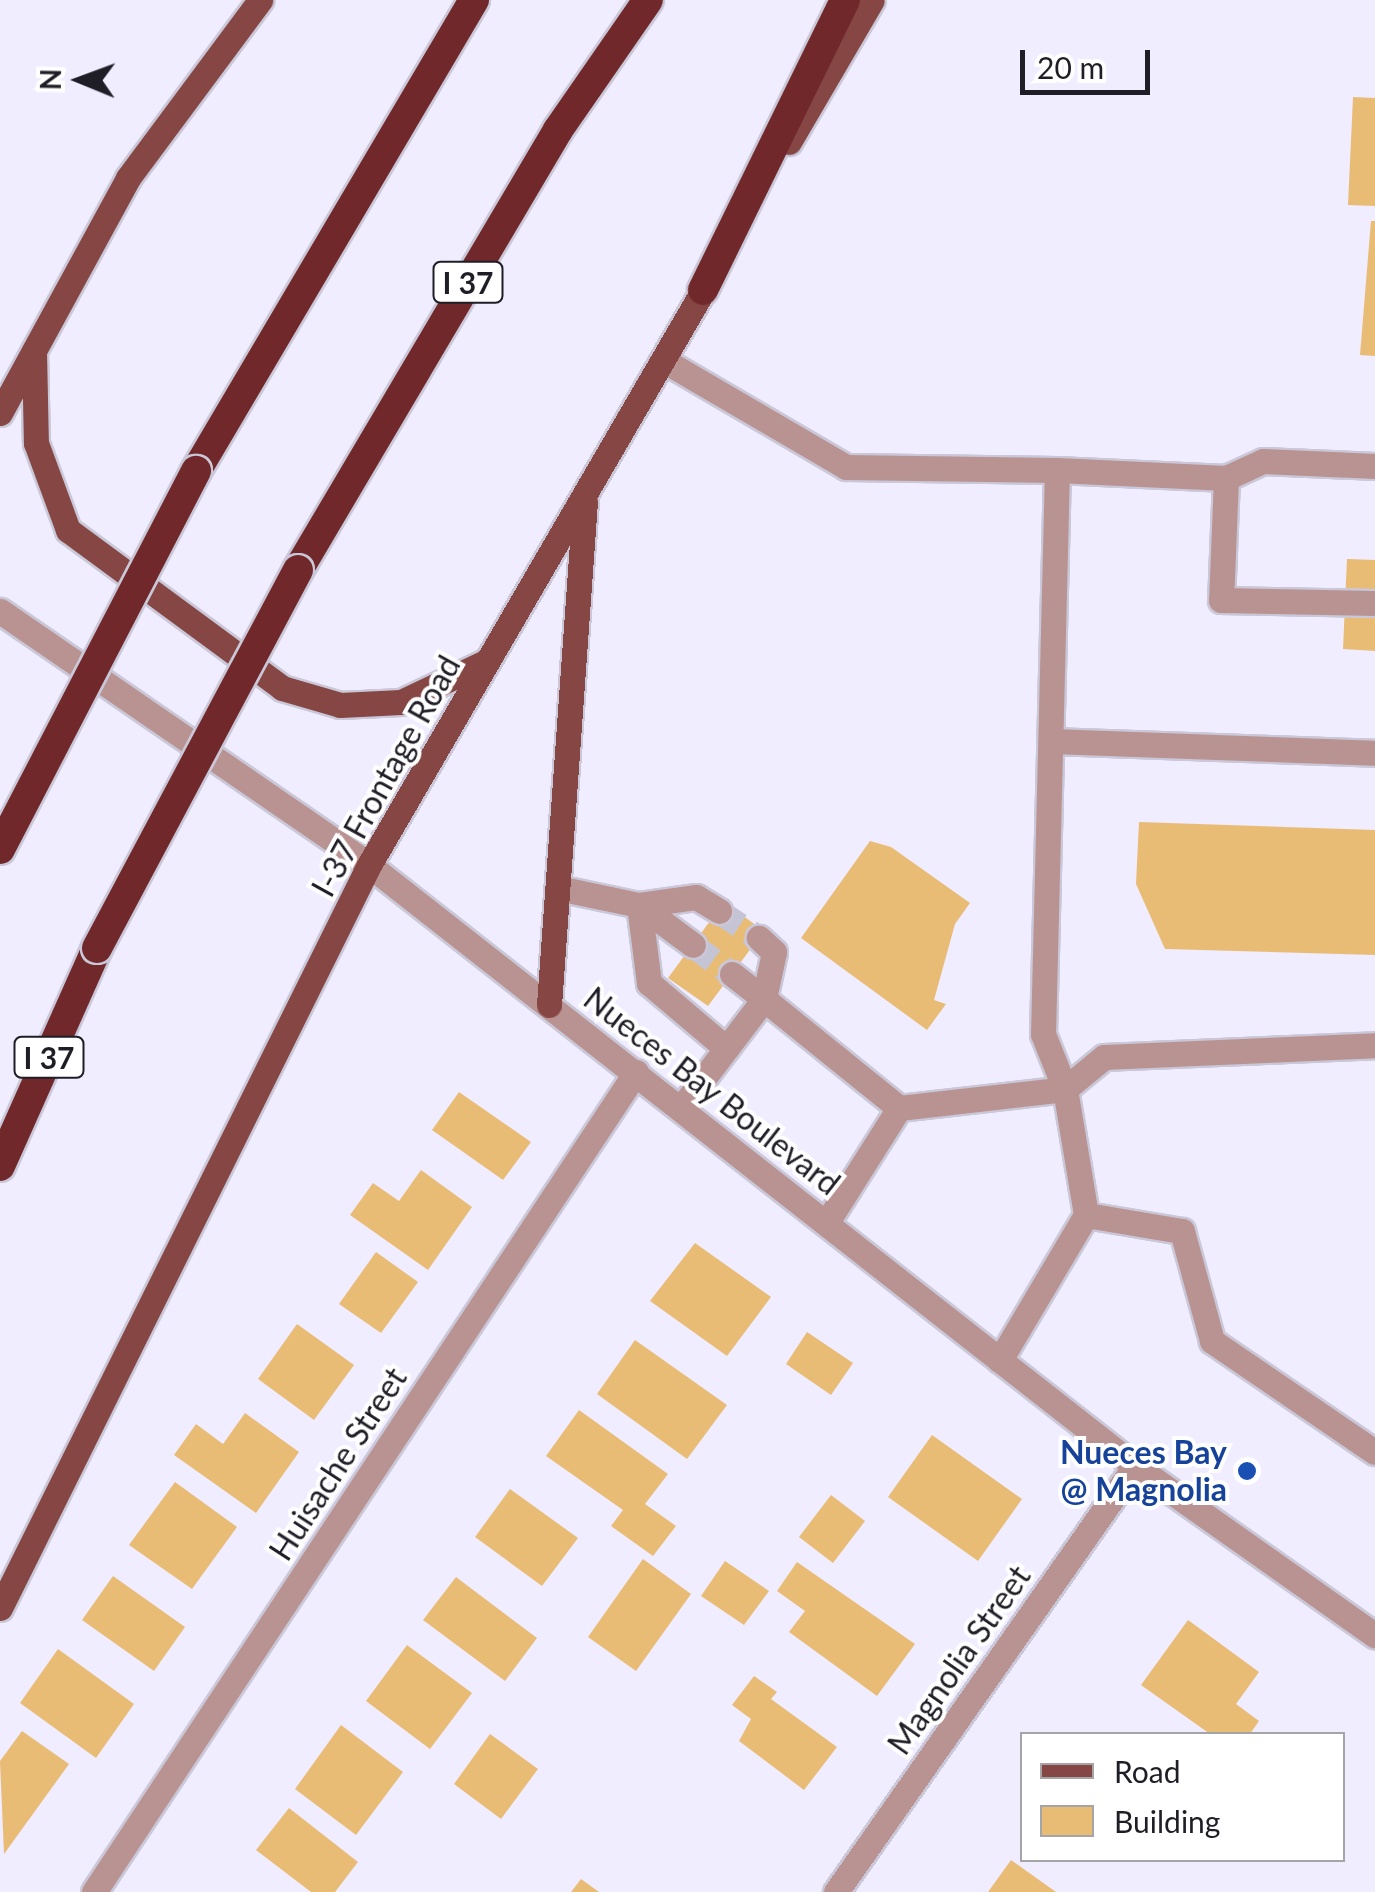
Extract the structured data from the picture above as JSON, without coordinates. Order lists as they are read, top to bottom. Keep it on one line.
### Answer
{"streets":{"highway":["I 37"],"main road":["I-37 Frontage Road"],"street":["Nueces Bay Boulevard","Huisache Street","Magnolia Street"]},"crossings":[["I-37 Frontage Road","Nueces Bay Boulevard"],["Nueces Bay Boulevard","Huisache Street"],["Nueces Bay Boulevard","Magnolia Street"]],"places":["Nueces Bay @ Magnolia"],"legend":["Road","Building"],"scale_bar":"20 m","north":"left"}
